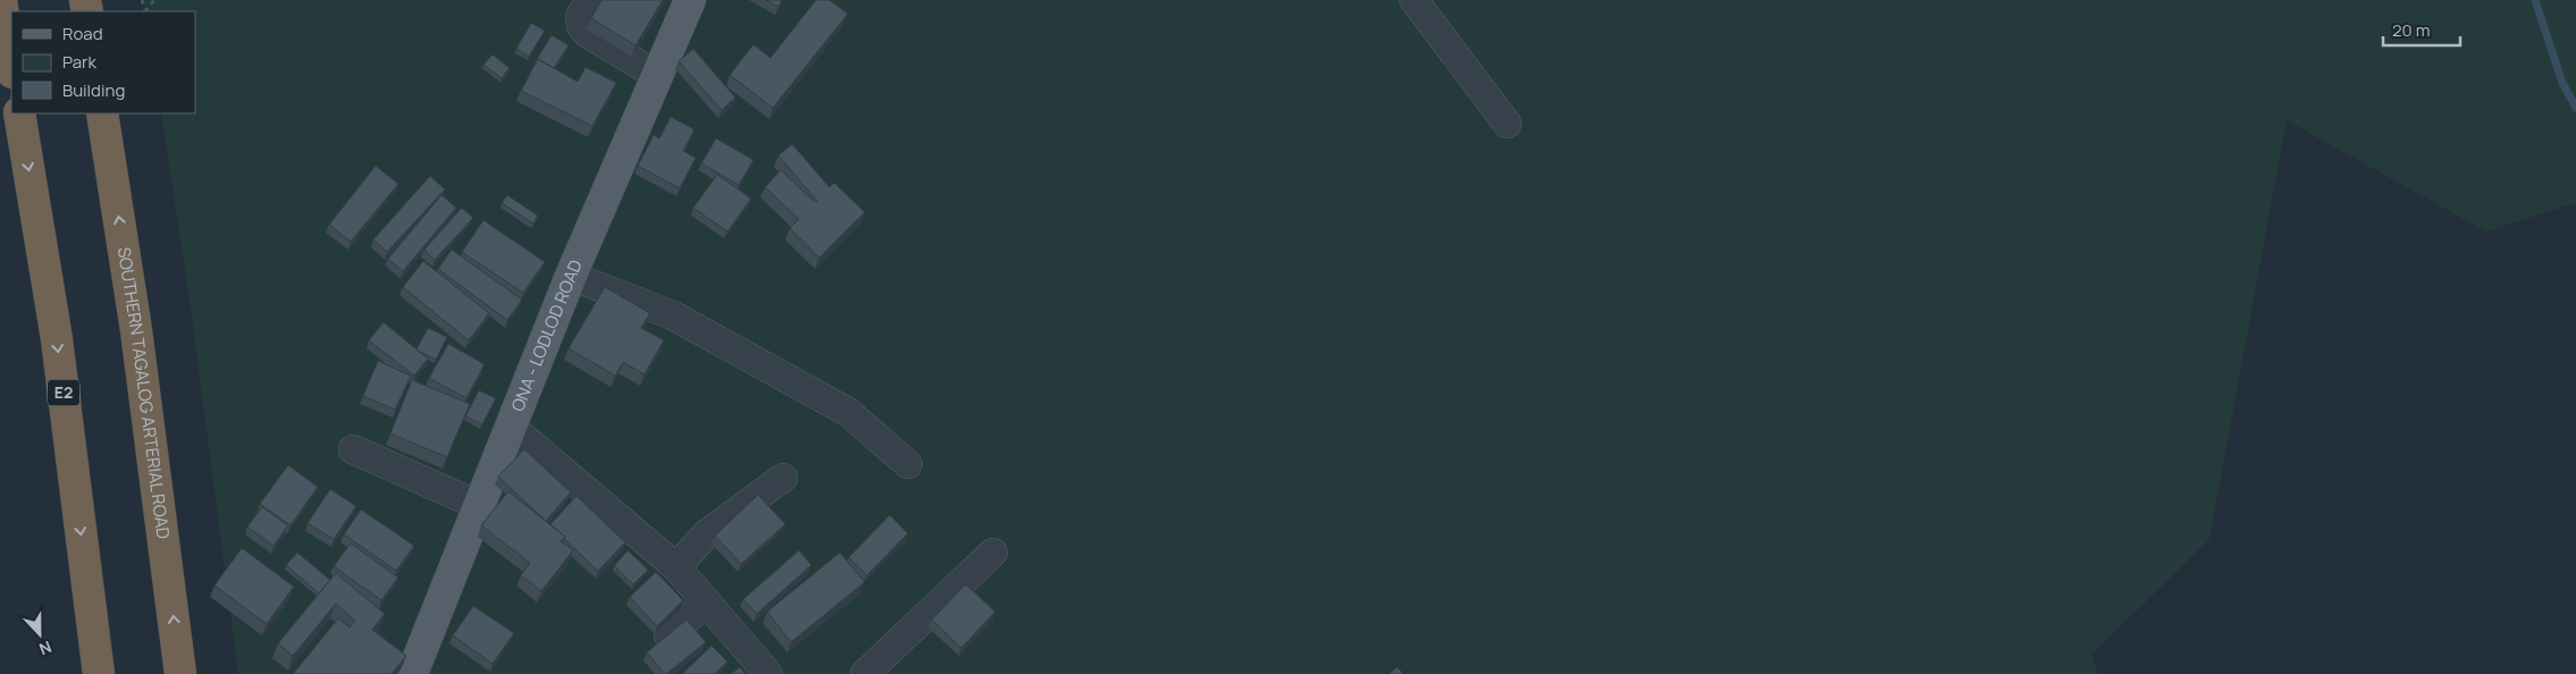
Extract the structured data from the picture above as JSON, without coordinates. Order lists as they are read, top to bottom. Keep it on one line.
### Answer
{"streets":{"highway":["E2","SOUTHERN TAGALOG ARTERIAL ROAD"],"main road":["ONA - LODLOD ROAD"]},"legend":["Road","Park","Building"],"scale_bar":"20 m","north":"bottom"}
